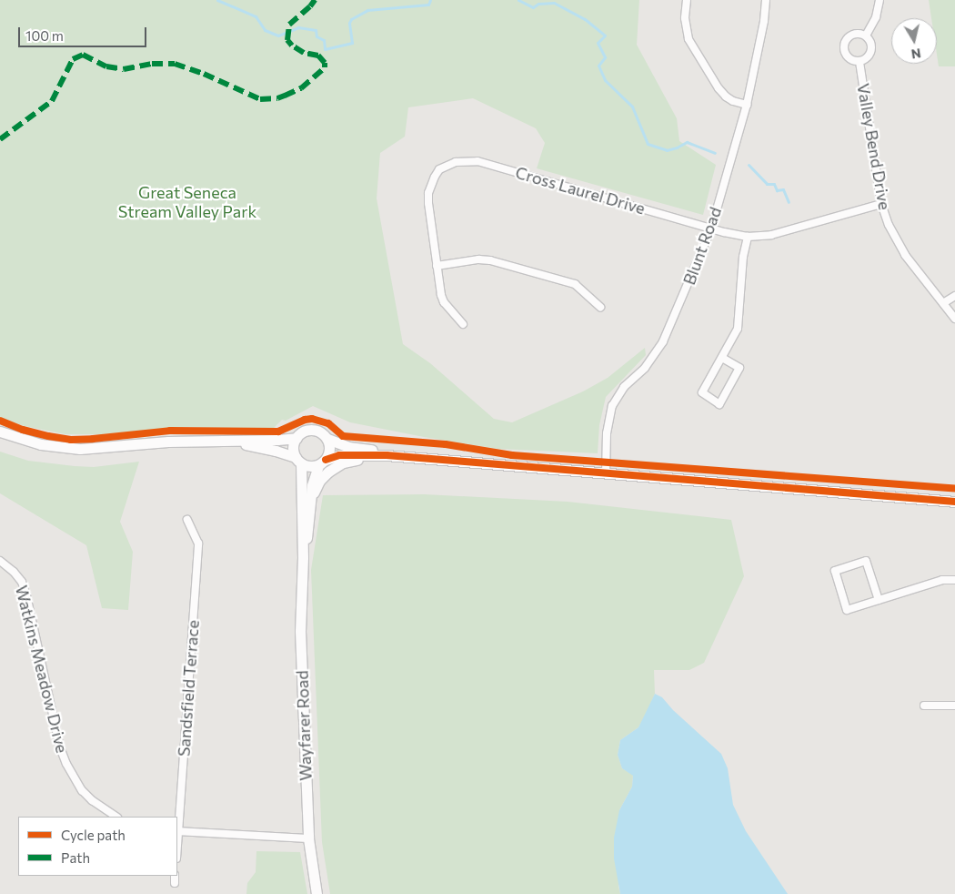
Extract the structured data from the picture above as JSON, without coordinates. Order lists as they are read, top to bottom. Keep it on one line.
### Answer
{"streets":{"street":["Valley Bend Drive","Cross Laurel Drive","Blunt Road","Watkins Meadow Drive","Sandsfield Terrace","Wayfarer Road"]},"crossings":[["Valley Bend Drive","Cross Laurel Drive"],["Cross Laurel Drive","Blunt Road"]],"parks":["Great Seneca Stream Valley Park"],"legend":["Cycle path","Path"],"scale_bar":"100 m","north":"bottom"}
